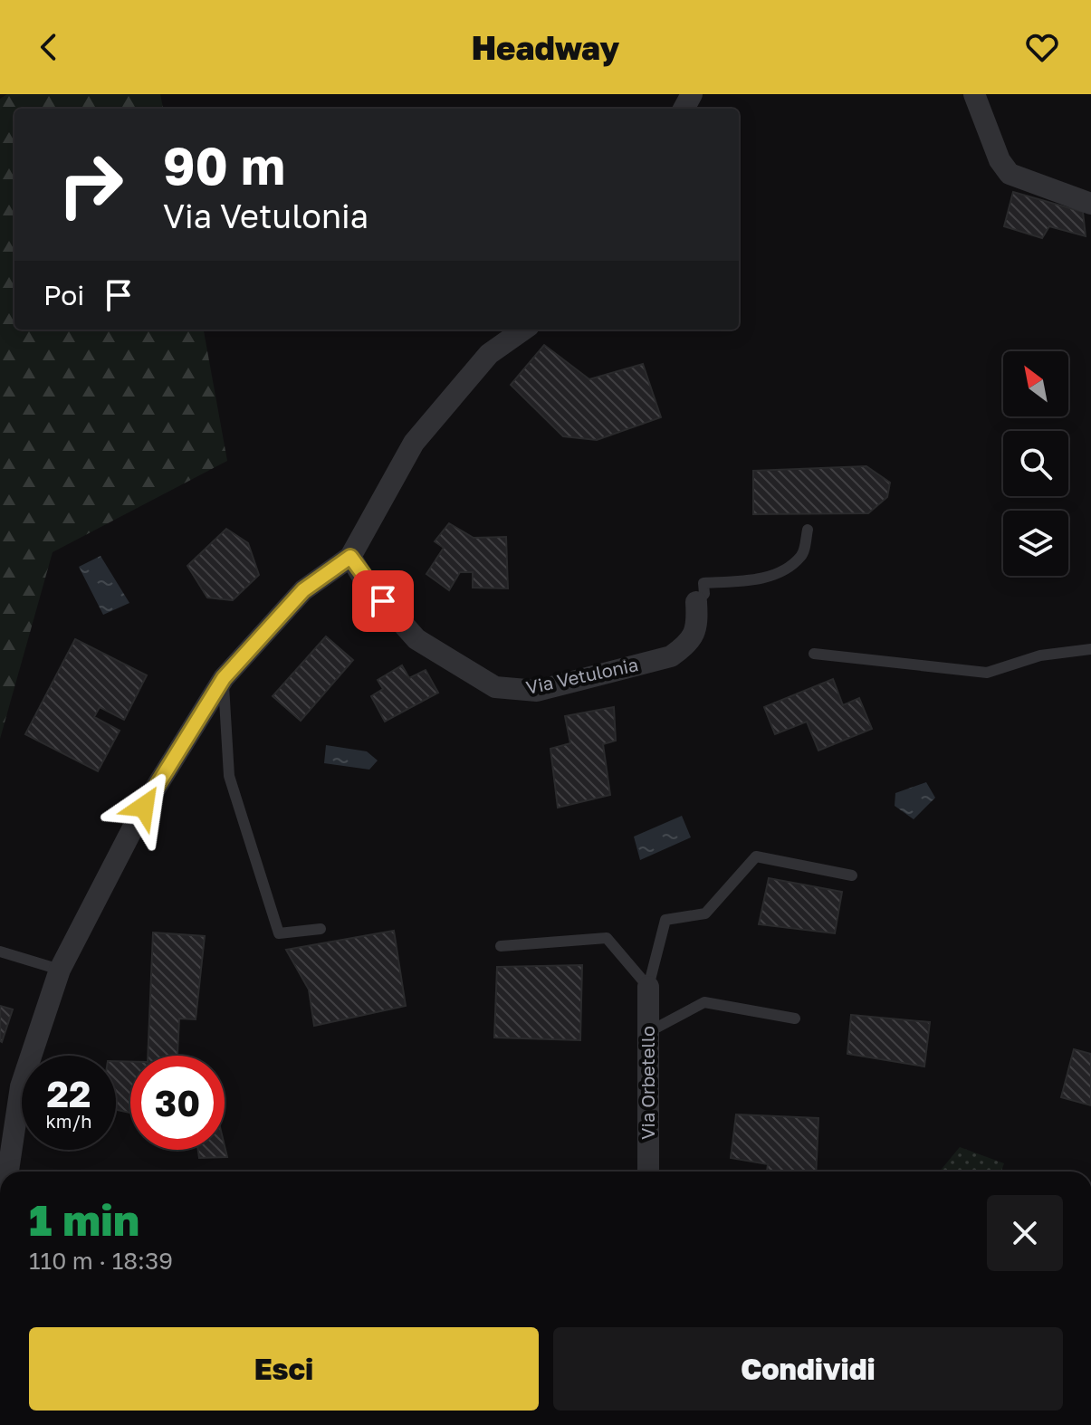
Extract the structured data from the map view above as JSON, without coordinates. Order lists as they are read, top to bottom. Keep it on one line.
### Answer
{"streets":{"street":["Via Vetulonia","Via Orbetello"]},"north":"top left","page":{"header":"Headway","turn":["90 m","Via Vetulonia"],"then":"Poi","speed":"22 km/h","limit":"30","heading":["1 min","110 m · 18:39"],"buttons":["Esci","Condividi"]}}
